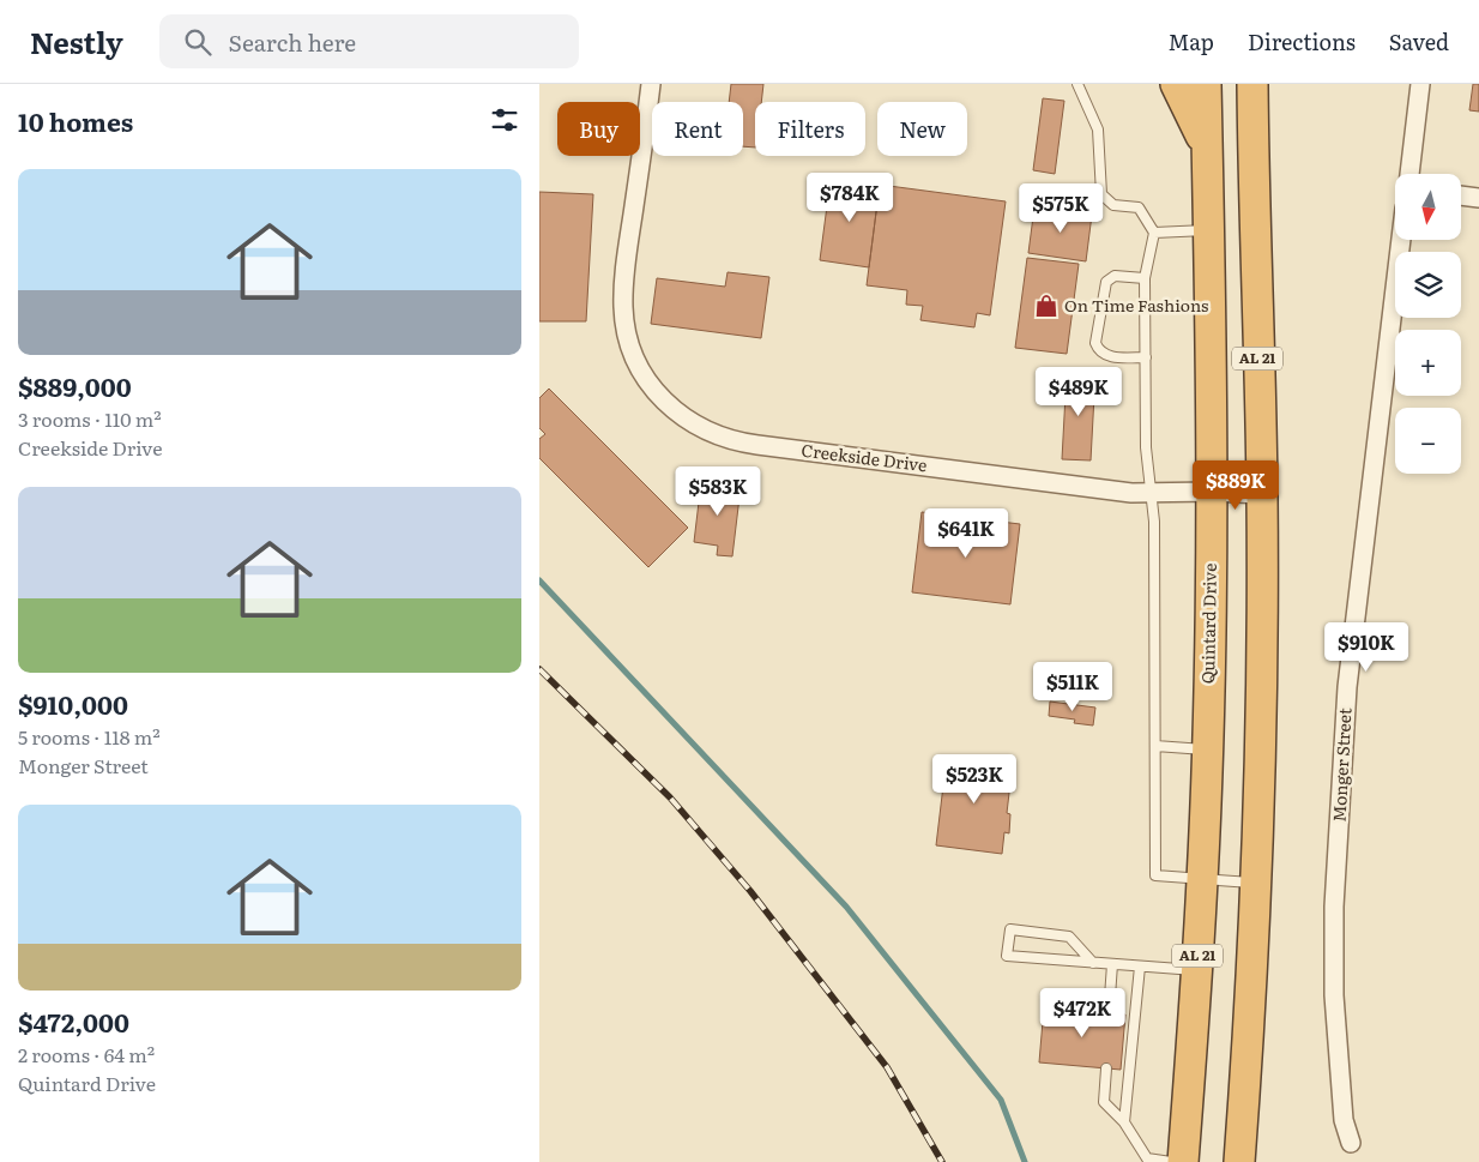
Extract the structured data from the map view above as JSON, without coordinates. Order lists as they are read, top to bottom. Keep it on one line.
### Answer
{"streets":{"highway":["AL 21","Quintard Drive"],"street":["Creekside Drive","Monger Street"]},"crossings":[["AL 21","Creekside Drive"],["Creekside Drive","Quintard Drive"]],"places":{"shop":["On Time Fashions"]},"north":"bottom","page":{"header":"Nestly","search":"Search here","nav":["Map","Directions","Saved"],"heading":"10 homes","chip":["Buy","Rent","Filters","New"],"list":[{"name":"$889,000","note":"3 rooms · 110 m² · Creekside Drive"},{"name":"$910,000","note":"5 rooms · 118 m² · Monger Street"},{"name":"$472,000","note":"2 rooms · 64 m² · Quintard Drive"}],"price":["$784K","$575K","$489K","$889K","$583K","$641K","$910K","$511K","$523K","$472K"],"map_buttons":["+","−"]}}
